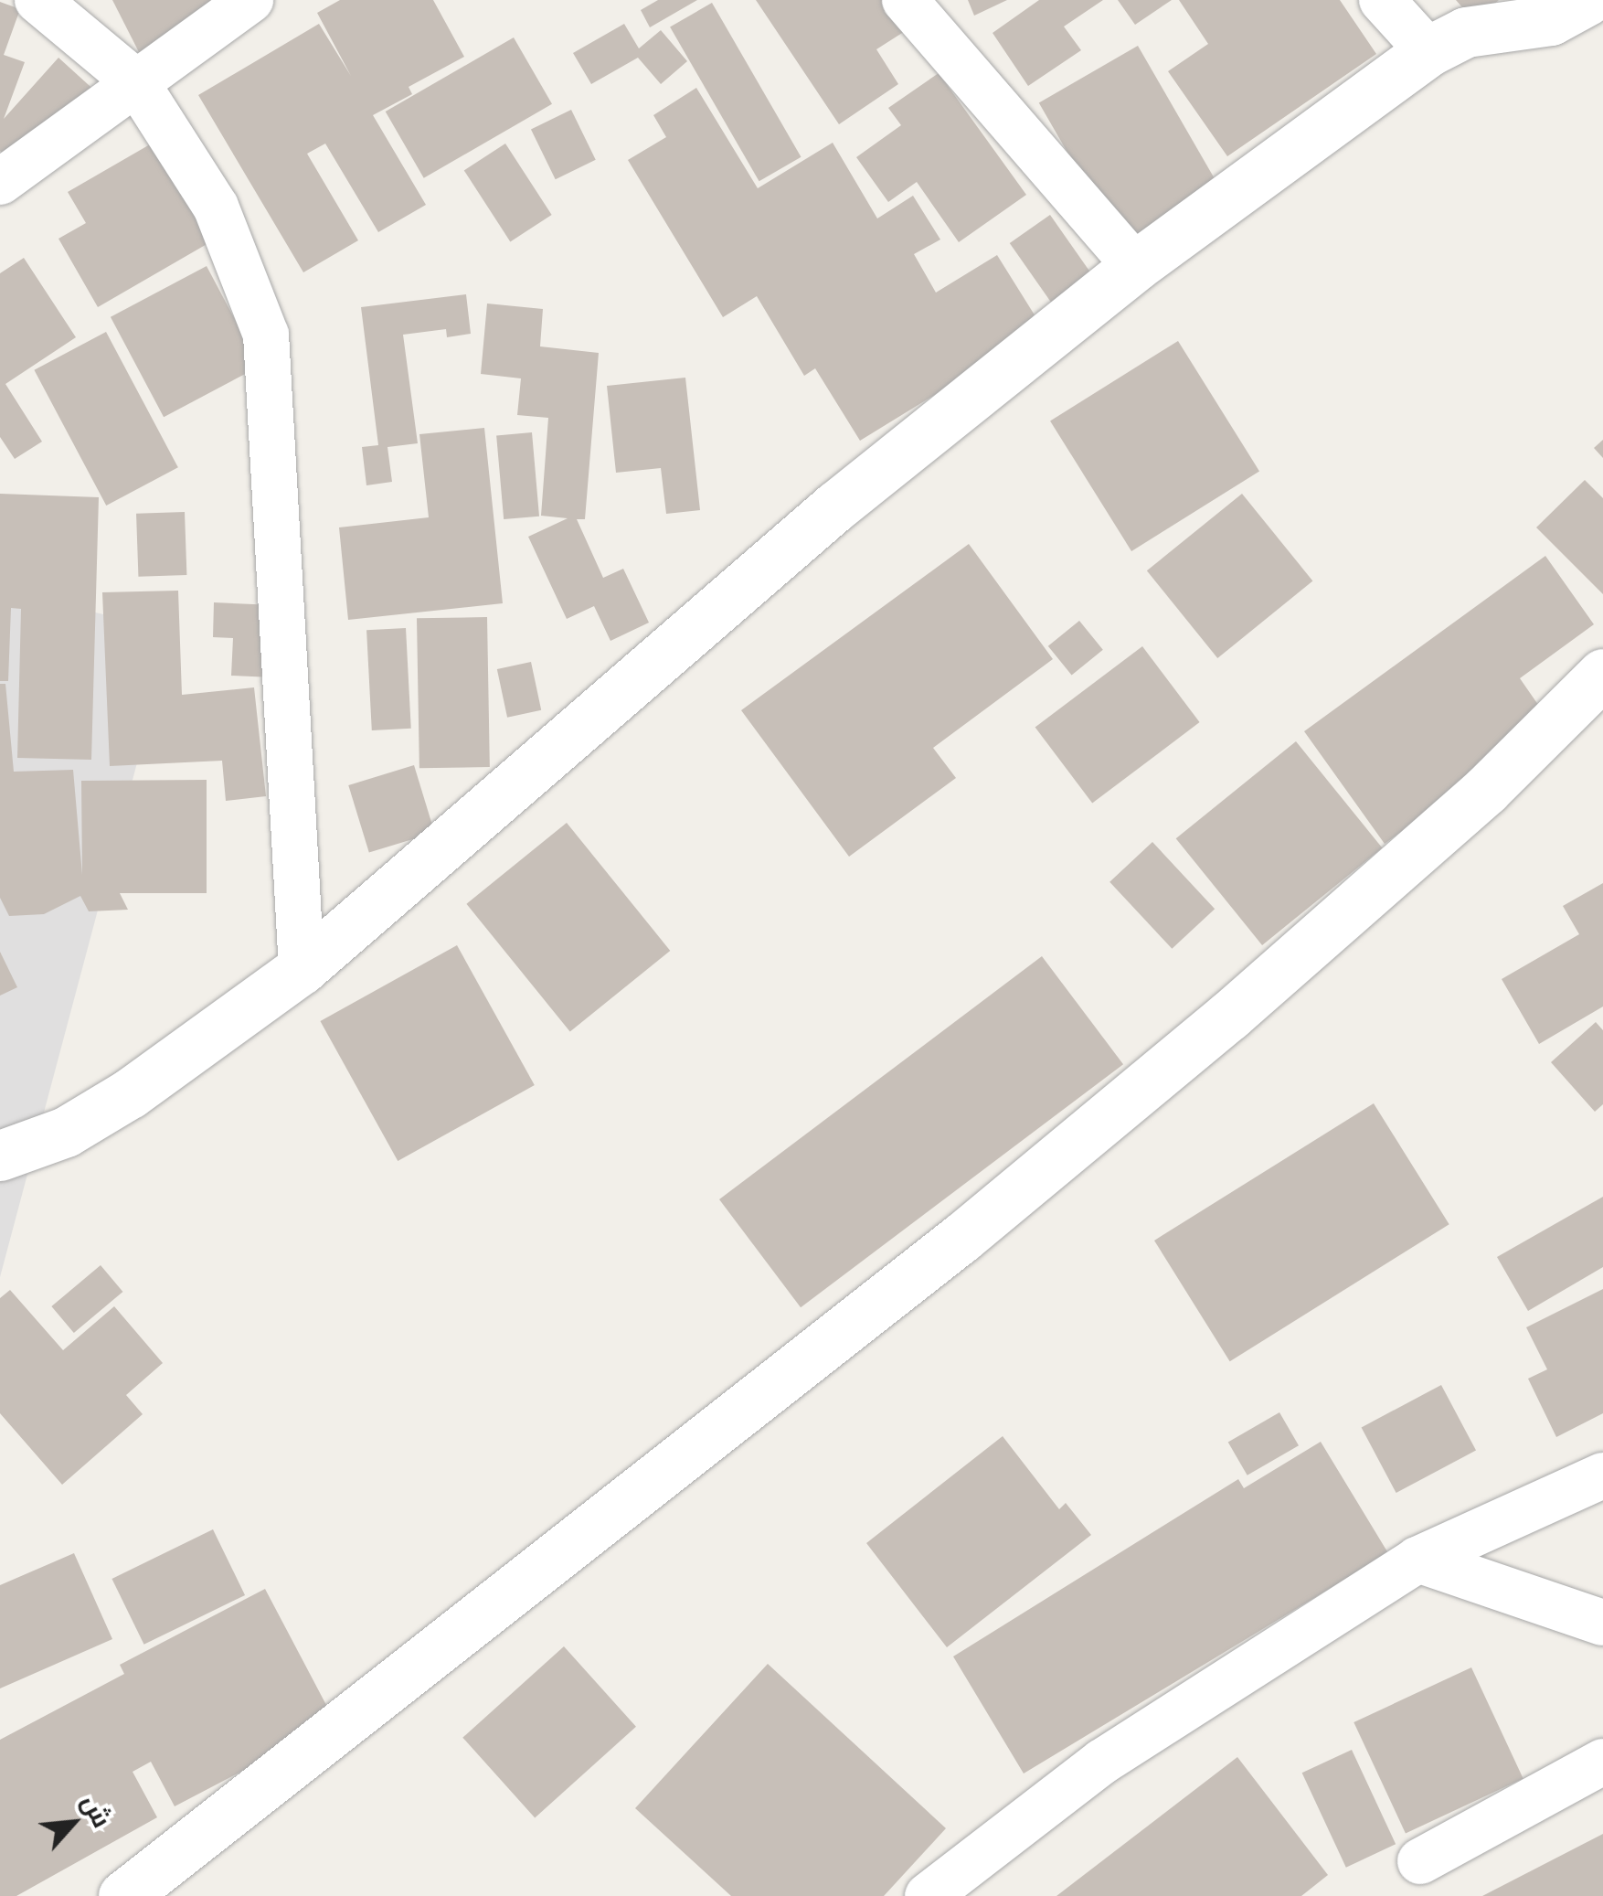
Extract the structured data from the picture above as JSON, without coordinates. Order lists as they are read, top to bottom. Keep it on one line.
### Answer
{"north":"top right"}
